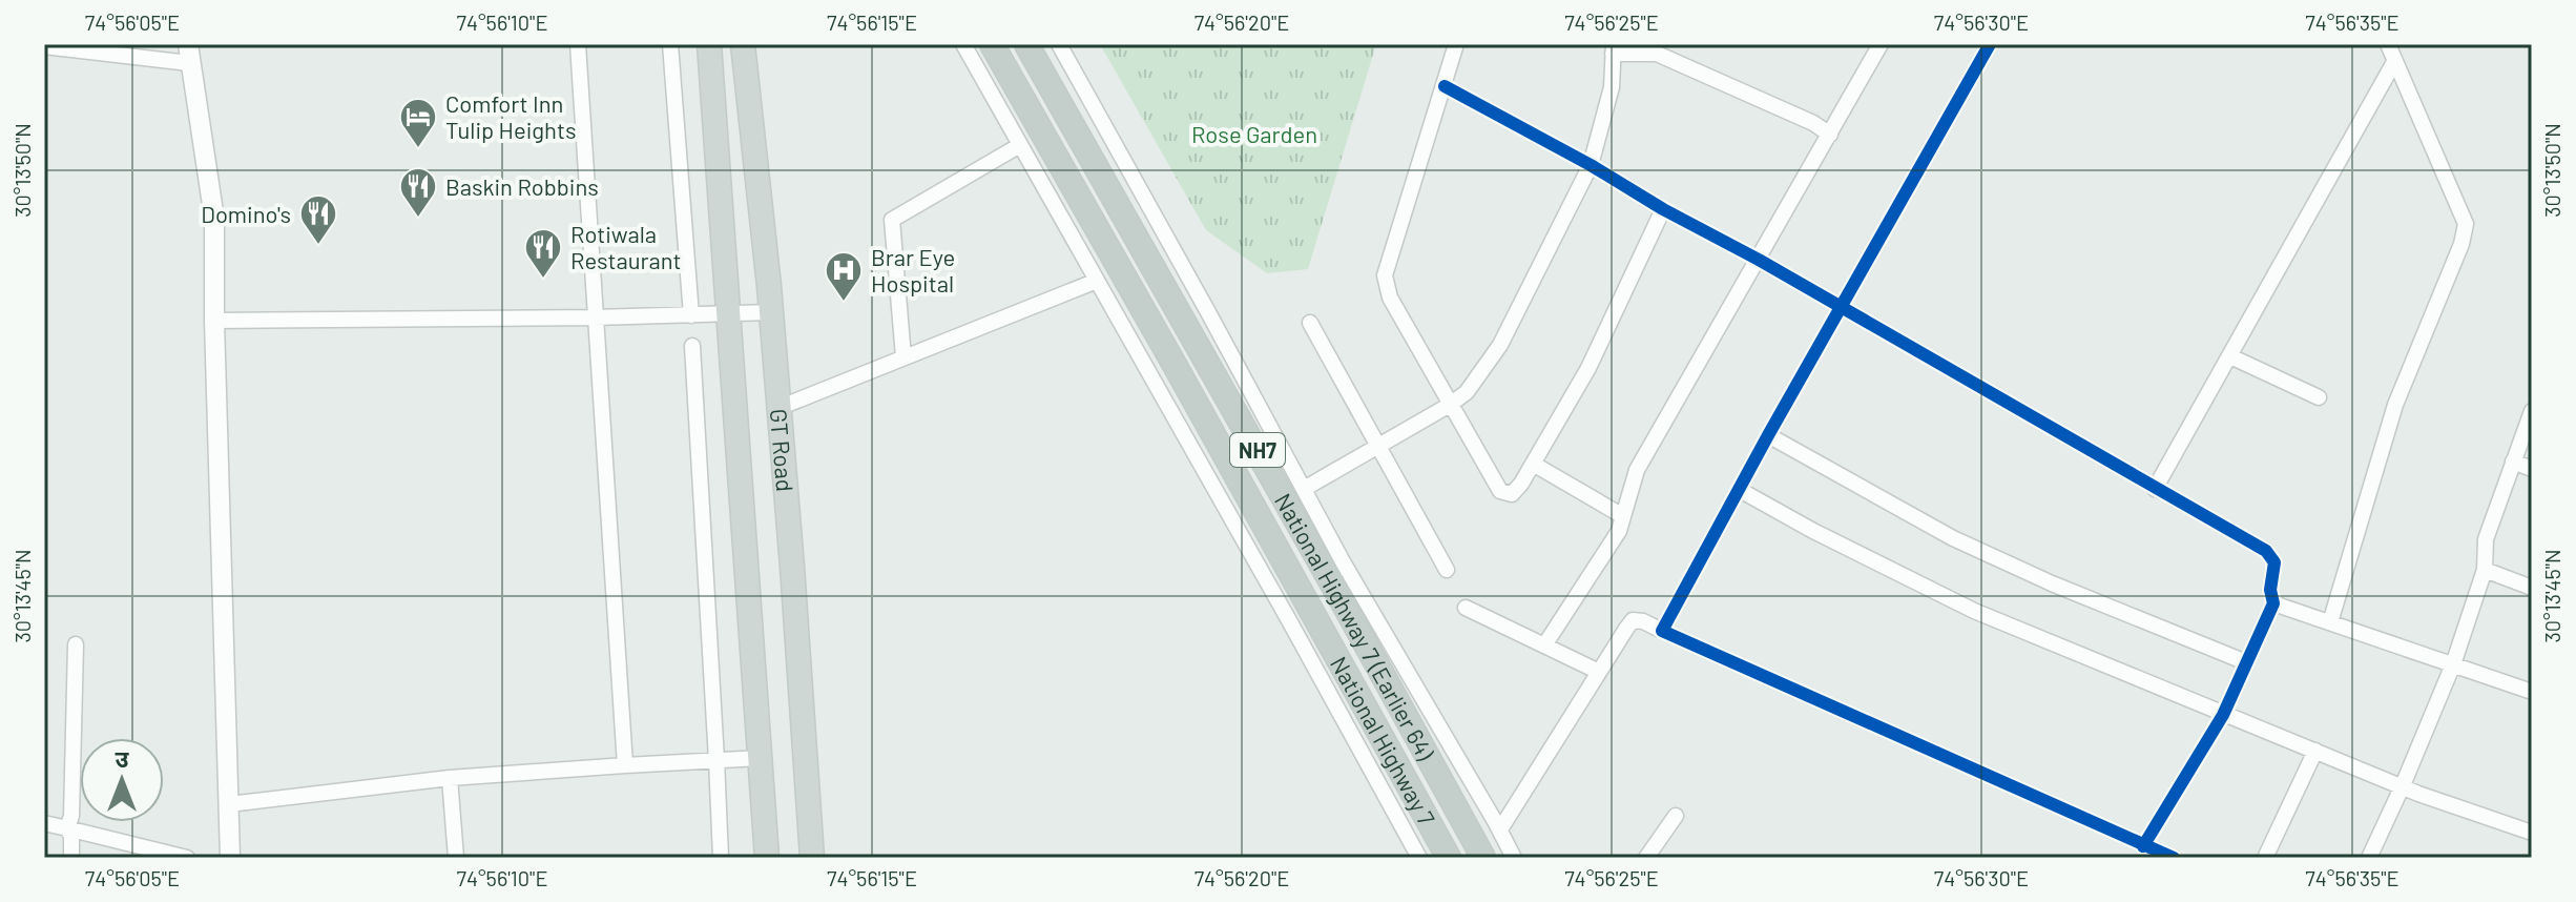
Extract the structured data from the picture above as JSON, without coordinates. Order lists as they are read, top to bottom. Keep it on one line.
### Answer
{"streets":{"highway":["NH7","National Highway 7 (Earlier 64)","National Highway 7"],"main road":["GT Road"]},"crossings":[["National Highway 7 (Earlier 64)","National Highway 7"]],"parks":["Rose Garden"],"places":{"hotel":["Comfort Inn Tulip Heights"],"restaurant":["Baskin Robbins","Domino's","Rotiwala Restaurant"],"hospital":["Brar Eye Hospital"]},"north":"top","coordinates":["74°56'05\"E","74°56'10\"E","74°56'15\"E","74°56'20\"E","74°56'25\"E","74°56'30\"E","74°56'35\"E","30°13'50\"N","30°13'45\"N"]}
